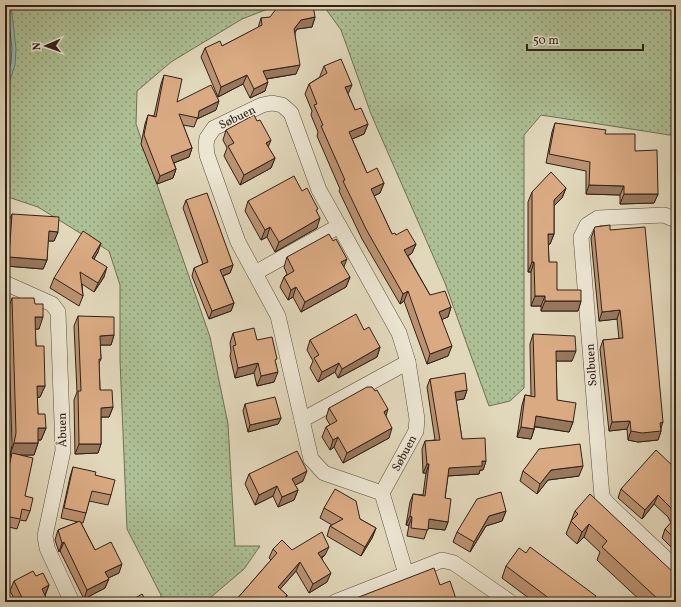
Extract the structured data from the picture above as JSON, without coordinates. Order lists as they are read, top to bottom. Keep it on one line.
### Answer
{"streets":{"street":["Søbuen","Solbuen","Åbuen"]},"scale_bar":"50 m","north":"left"}
